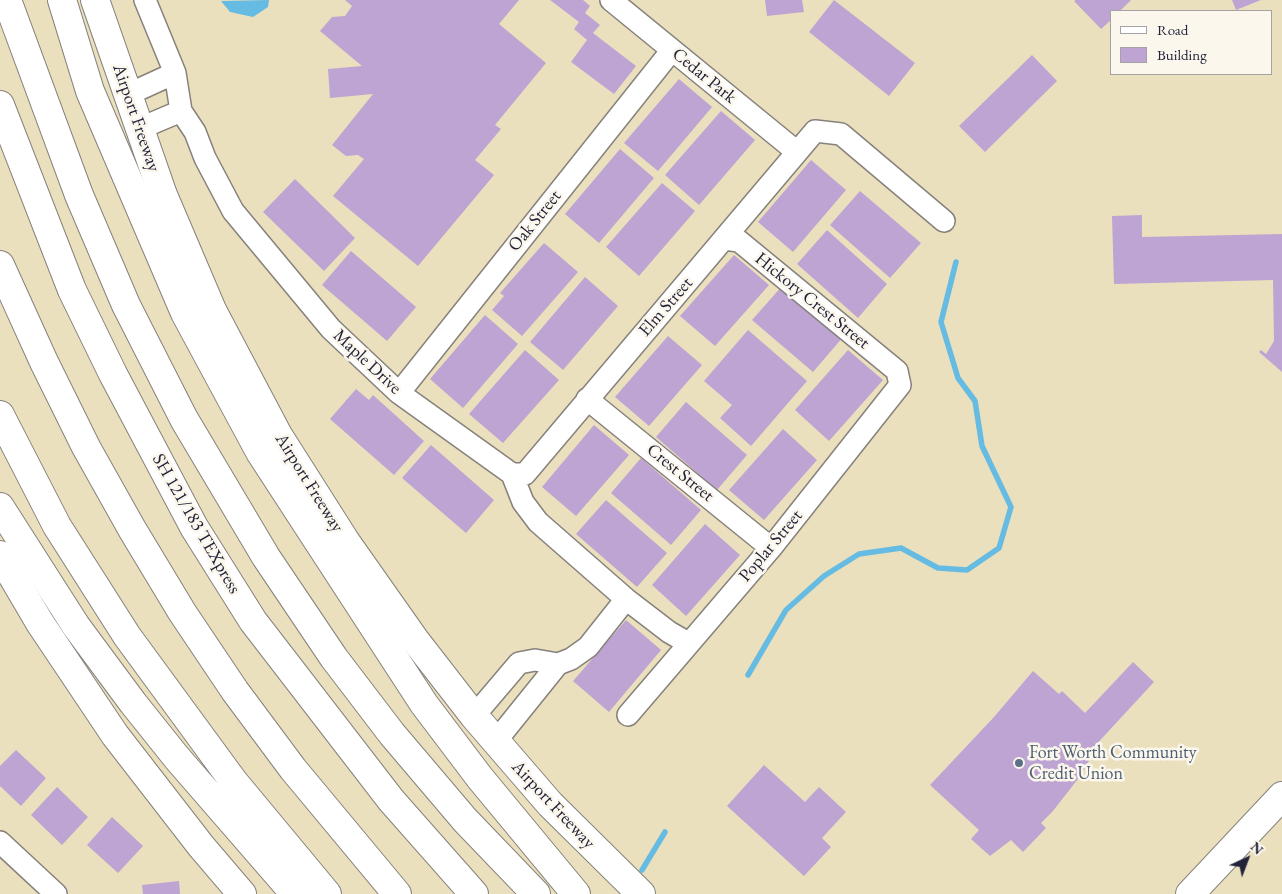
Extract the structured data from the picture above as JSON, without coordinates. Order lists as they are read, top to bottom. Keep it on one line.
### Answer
{"streets":{"main road":["Airport Freeway","SH 121/183 TEXpress"],"street":["Cedar Park","Oak Street","Hickory Crest Street","Elm Street","Maple Drive","Crest Street","Poplar Street"]},"crossings":[["Cedar Park","Oak Street"],["Cedar Park","Elm Street"],["Oak Street","Maple Drive"],["Hickory Crest Street","Elm Street"],["Hickory Crest Street","Poplar Street"],["Elm Street","Maple Drive"],["Elm Street","Crest Street"],["Crest Street","Poplar Street"]],"places":["Fort Worth Community Credit Union"],"legend":["Road","Building"],"north":"top right"}
